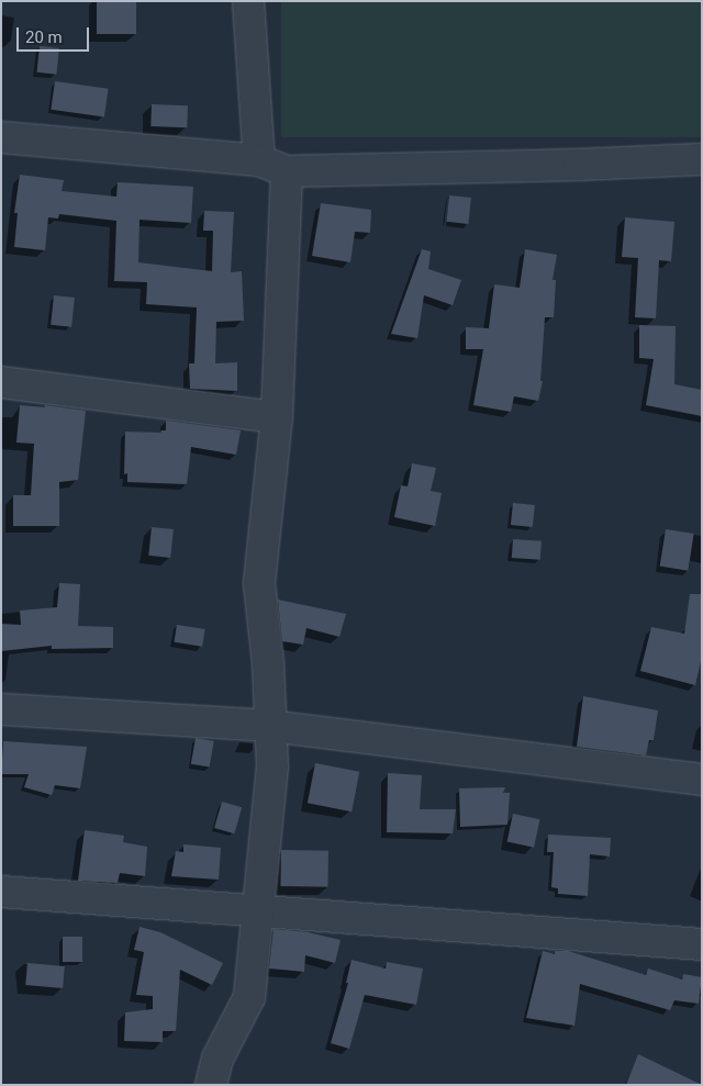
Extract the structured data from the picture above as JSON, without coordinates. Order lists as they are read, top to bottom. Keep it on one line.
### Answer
{"scale_bar":"20 m"}
